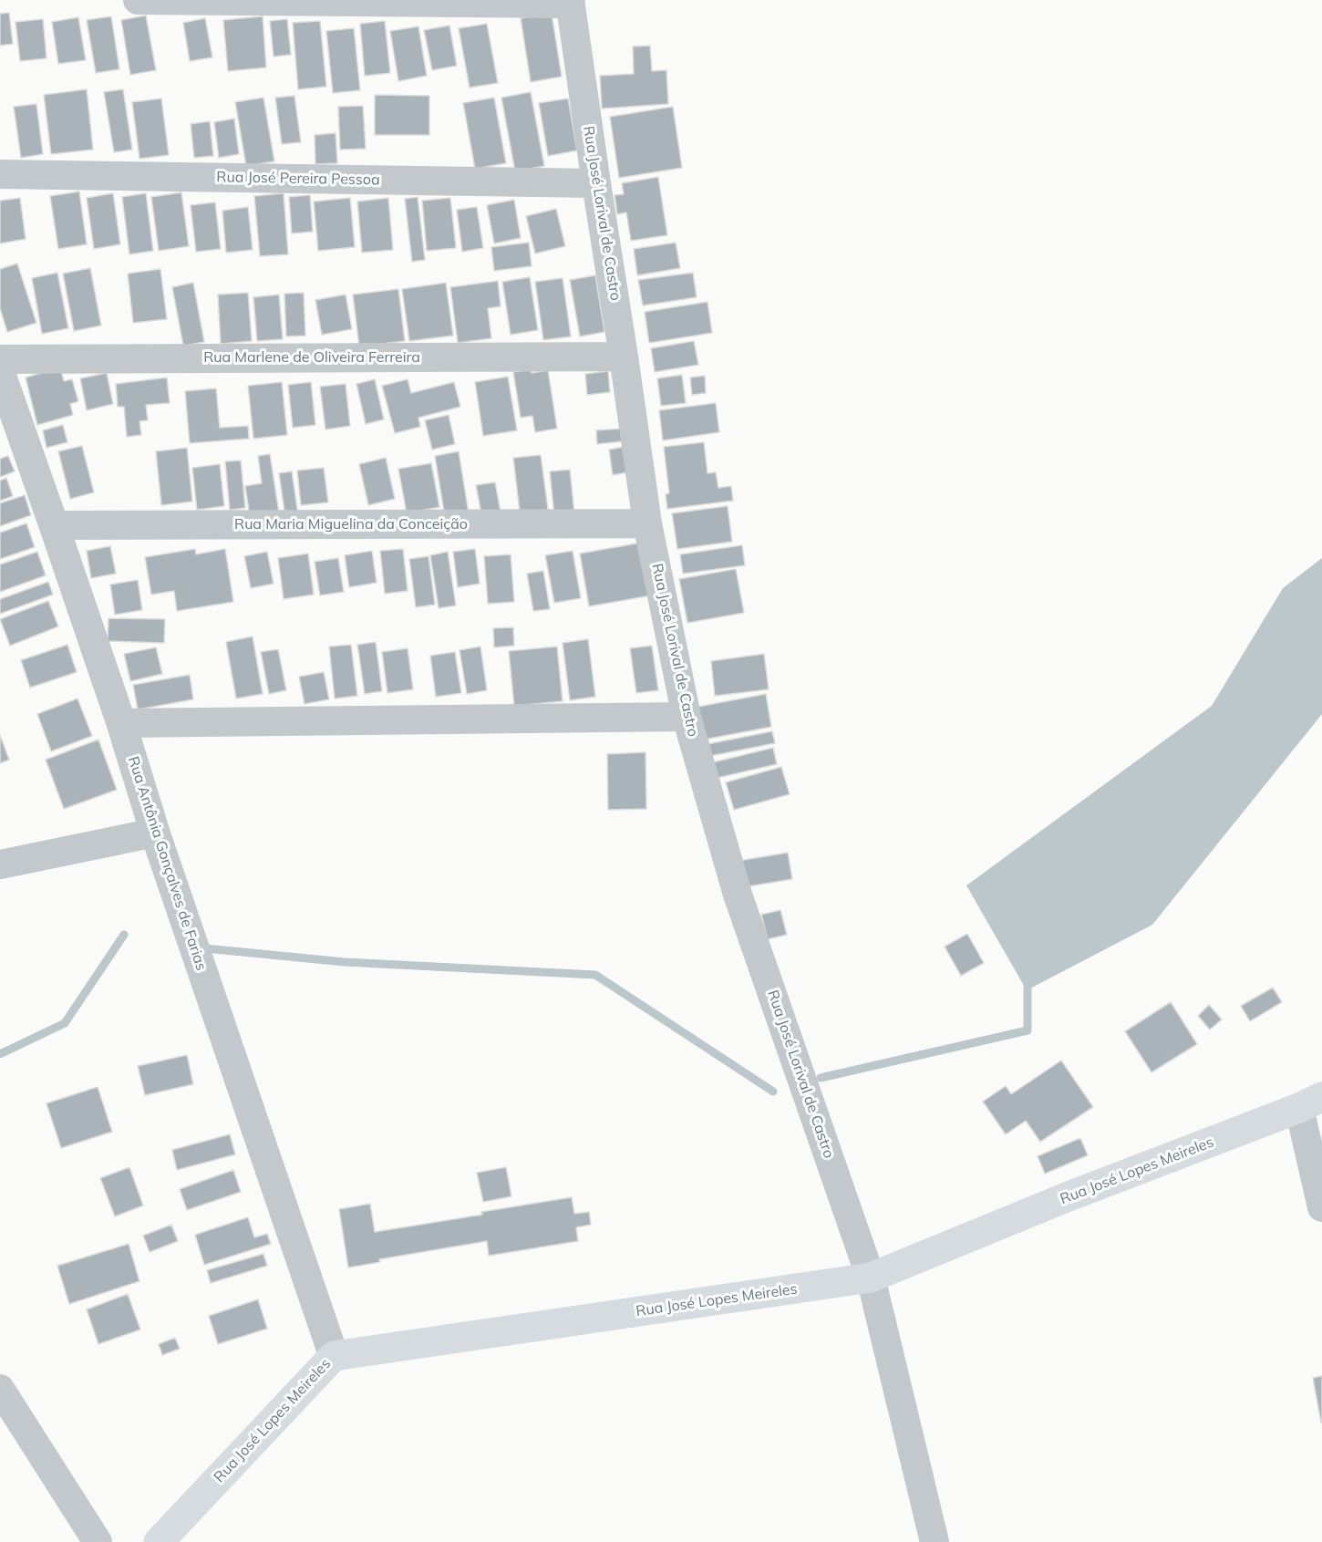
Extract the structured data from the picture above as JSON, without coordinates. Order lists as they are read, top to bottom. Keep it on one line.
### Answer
{"streets":{"main road":["Rua José Lopes Meireles"],"street":["Rua José Pereira Pessoa","Rua José Lorival de Castro","Rua Marlene de Oliveira Ferreira","Rua Maria Miguelina da Conceição","Rua Antônia Gonçalves de Farias"]},"crossings":[["Rua José Pereira Pessoa","Rua José Lorival de Castro"],["Rua José Lorival de Castro","Rua Marlene de Oliveira Ferreira"],["Rua José Lorival de Castro","Rua Maria Miguelina da Conceição"],["Rua José Lorival de Castro","Rua José Lopes Meireles"],["Rua Maria Miguelina da Conceição","Rua Antônia Gonçalves de Farias"],["Rua Antônia Gonçalves de Farias","Rua José Lopes Meireles"]]}
